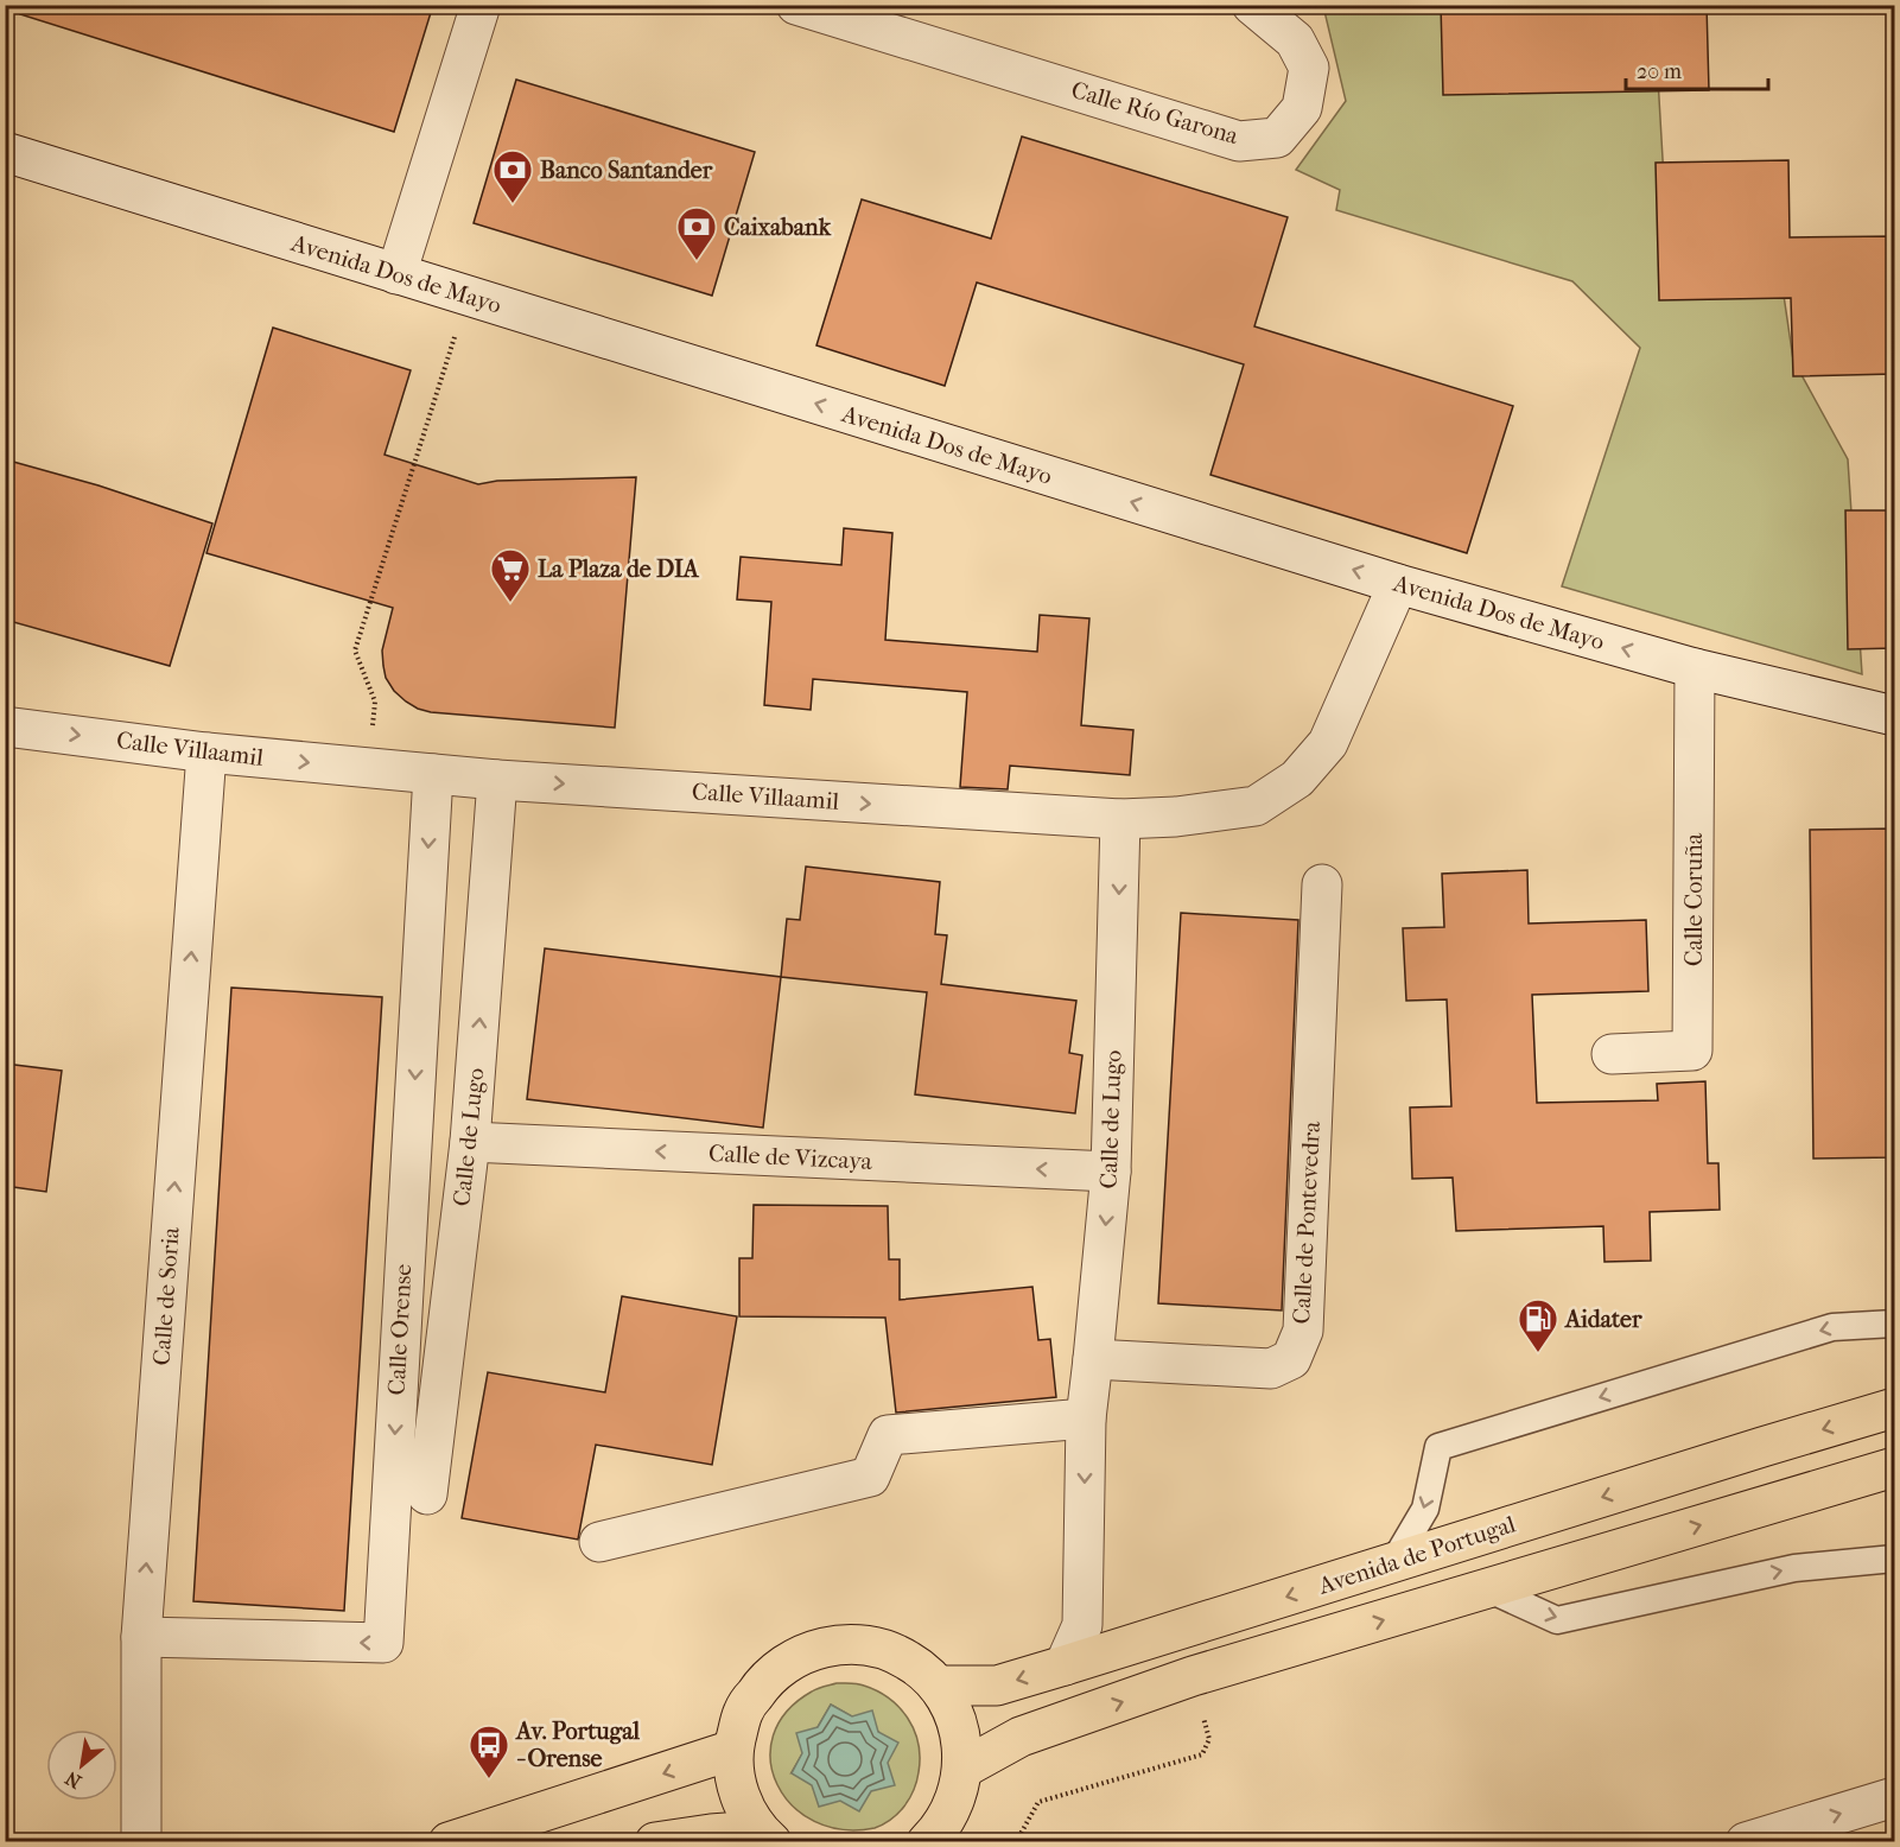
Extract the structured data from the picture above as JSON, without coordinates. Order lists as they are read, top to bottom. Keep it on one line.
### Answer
{"streets":{"main road":["Avenida de Portugal"],"street":["Calle Río Garona","Avenida Dos de Mayo","Calle Villaamil","Calle Coruña","Calle de Lugo","Calle de Vizcaya","Calle de Pontevedra","Calle de Soria","Calle Orense"]},"crossings":[["Avenida Dos de Mayo","Calle Villaamil"],["Avenida Dos de Mayo","Calle Coruña"],["Calle Villaamil","Calle de Lugo"],["Calle Villaamil","Calle de Soria"],["Calle Villaamil","Calle Orense"],["Calle de Lugo","Calle de Vizcaya"],["Calle de Lugo","Calle de Pontevedra"],["Calle de Lugo","Avenida de Portugal"],["Calle de Soria","Calle Orense"]],"one_way":["Avenida Dos de Mayo","Calle Villaamil","Calle de Soria","Calle Orense"],"places":{"bank":["Banco Santander","Caixabank"],"supermarket":["La Plaza de DIA"],"fuel station":["Aidater"],"bus stop":["Av. Portugal - Orense"]},"scale_bar":"20 m","north":"bottom left"}
